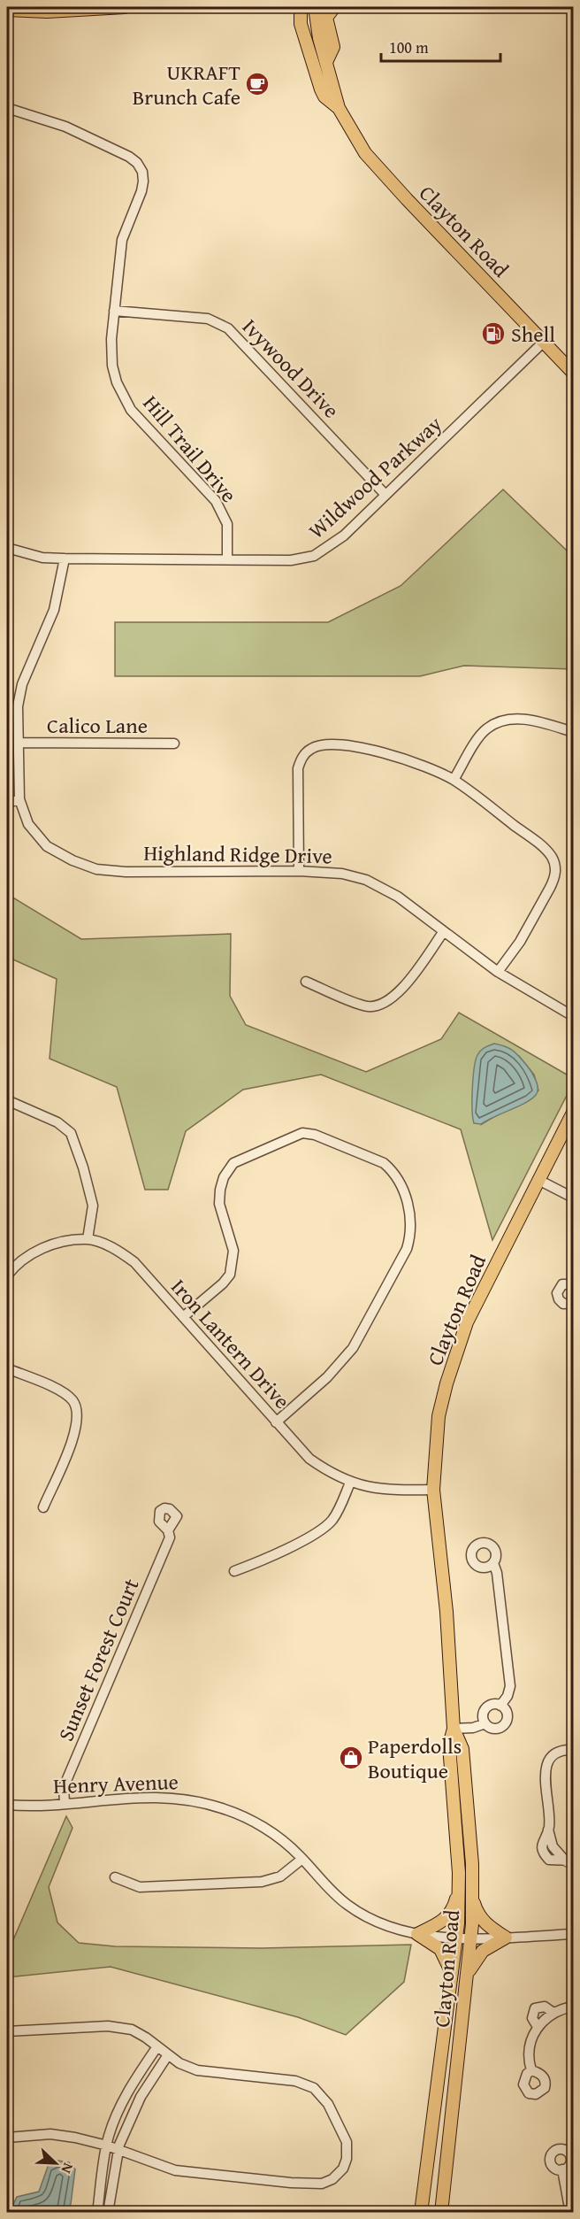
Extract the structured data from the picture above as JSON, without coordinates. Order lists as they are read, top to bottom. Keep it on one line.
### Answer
{"streets":{"main road":["Clayton Road"],"street":["Ivywood Drive","Hill Trail Drive","Wildwood Parkway","Calico Lane","Highland Ridge Drive","Iron Lantern Drive","Sunset Forest Court","Henry Avenue"]},"crossings":[["Clayton Road","Wildwood Parkway"],["Clayton Road","Iron Lantern Drive"],["Clayton Road","Henry Avenue"],["Ivywood Drive","Hill Trail Drive"],["Ivywood Drive","Wildwood Parkway"],["Hill Trail Drive","Wildwood Parkway"],["Wildwood Parkway","Highland Ridge Drive"],["Calico Lane","Highland Ridge Drive"],["Sunset Forest Court","Henry Avenue"]],"places":{"cafe":["UKRAFT Brunch Cafe"],"fuel station":["Shell"],"shop":["Paperdolls Boutique"]},"scale_bar":"100 m","north":"bottom right"}
